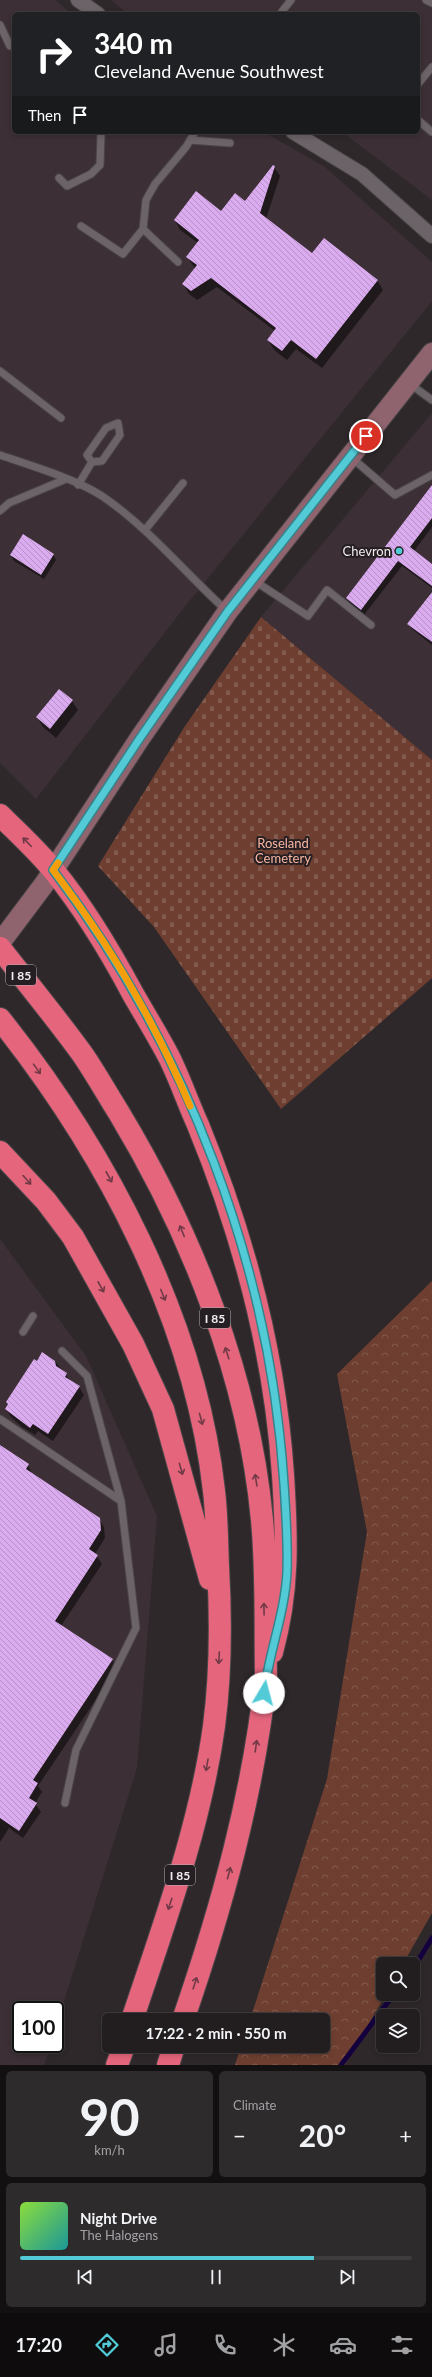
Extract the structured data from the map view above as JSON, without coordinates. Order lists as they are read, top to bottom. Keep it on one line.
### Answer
{"streets":{"highway":["I 85"]},"parks":["Roseland Cemetery"],"places":["Chevron"],"page":{"turn":["340 m","Cleveland Avenue Southwest"],"then":"Then","limit":"100","trip":"17:22 · 2 min · 550 m","tile":[["90","km/h"],"Climate"],"heat":["−","20°","+"],"song":["Night Drive","The Halogens"],"tabs":"17:20"}}
